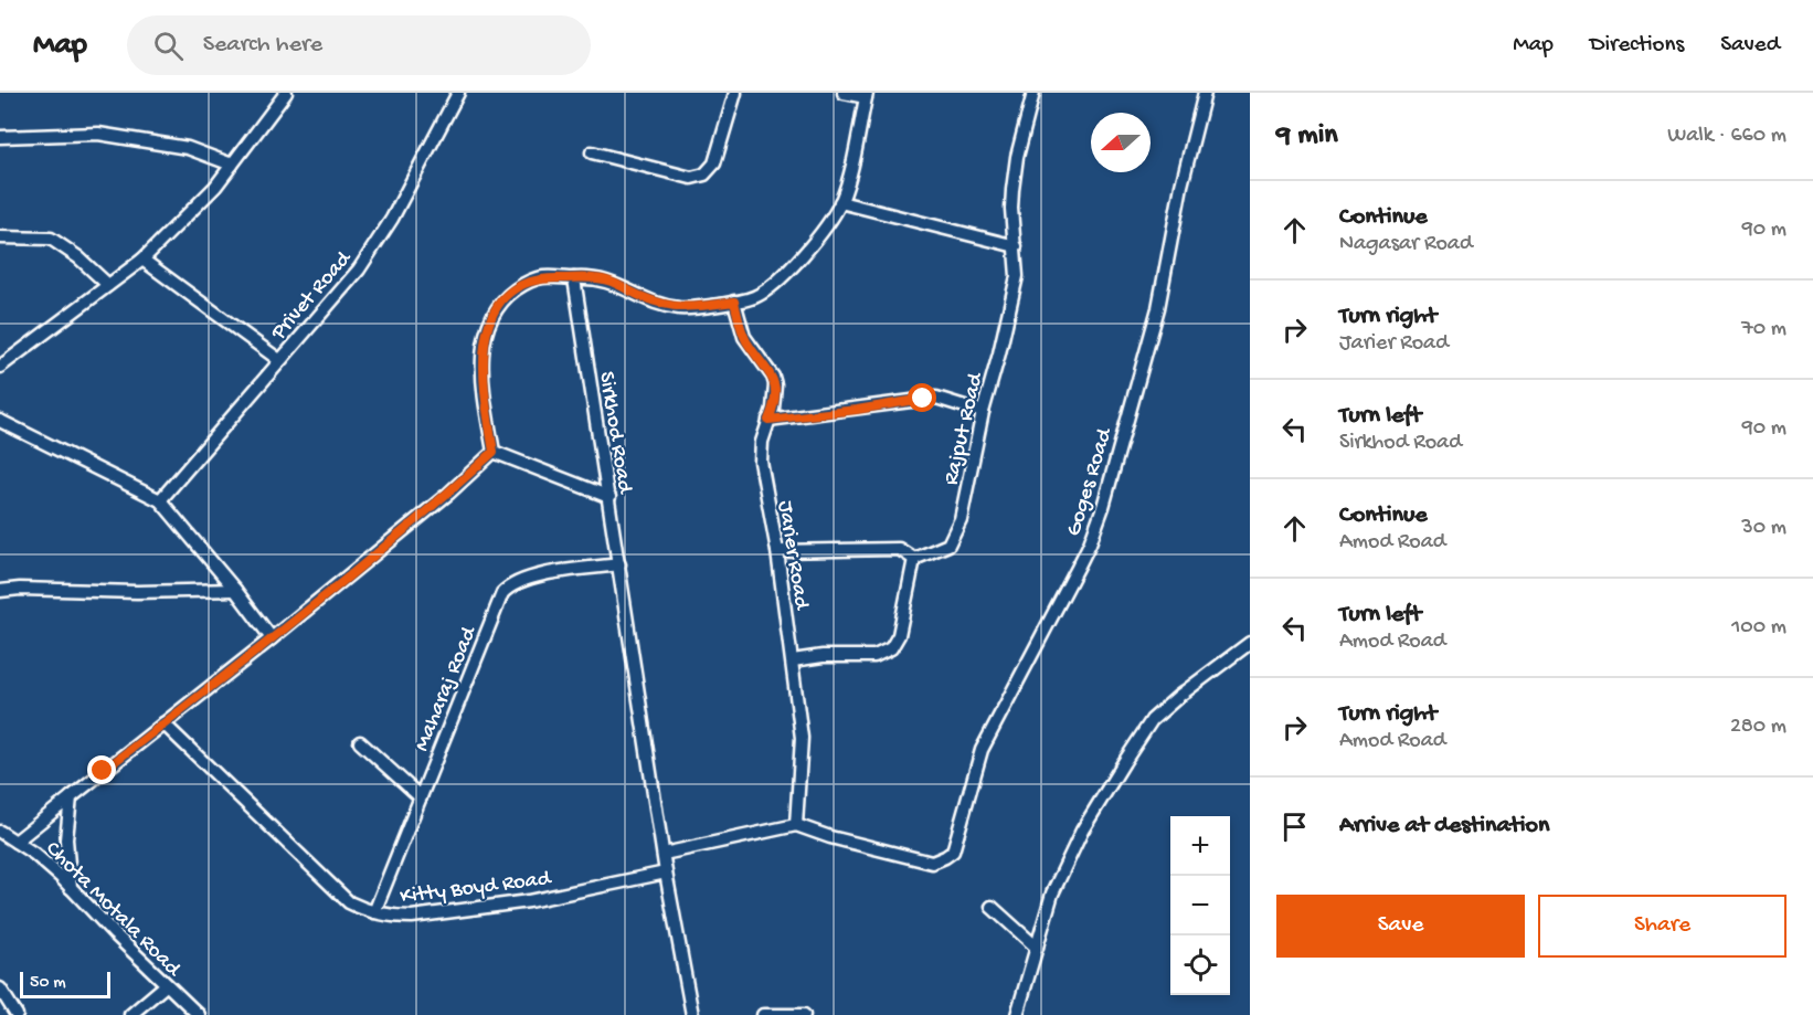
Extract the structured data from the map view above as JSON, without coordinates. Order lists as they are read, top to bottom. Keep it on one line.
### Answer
{"streets":{"street":["Privet Road","Rajput Road","Sirkhod Road","Goges Road","Jarier Road","Maharaj Road","Kitty Boyd Road","Chota Motala Road"]},"crossings":[["Sirkhod Road","Maharaj Road"],["Sirkhod Road","Kitty Boyd Road"],["Goges Road","Jarier Road"],["Maharaj Road","Kitty Boyd Road"]],"scale_bar":"50 m","north":"left","page":{"header":"Map","search":"Search here","nav":["Map","Directions","Saved"],"heading":["9 min","Walk · 660 m"],"list":[["Continue","Nagasar Road","90 m"],["Turn right","Jarier Road","70 m"],["Turn left","Sirkhod Road","90 m"],["Continue","Amod Road","30 m"],["Turn left","Amod Road","100 m"],["Turn right","Amod Road","280 m"],"Arrive at destination"],"map_buttons":["+","−"],"buttons":["Save","Share"],"scale":"50 m"}}
